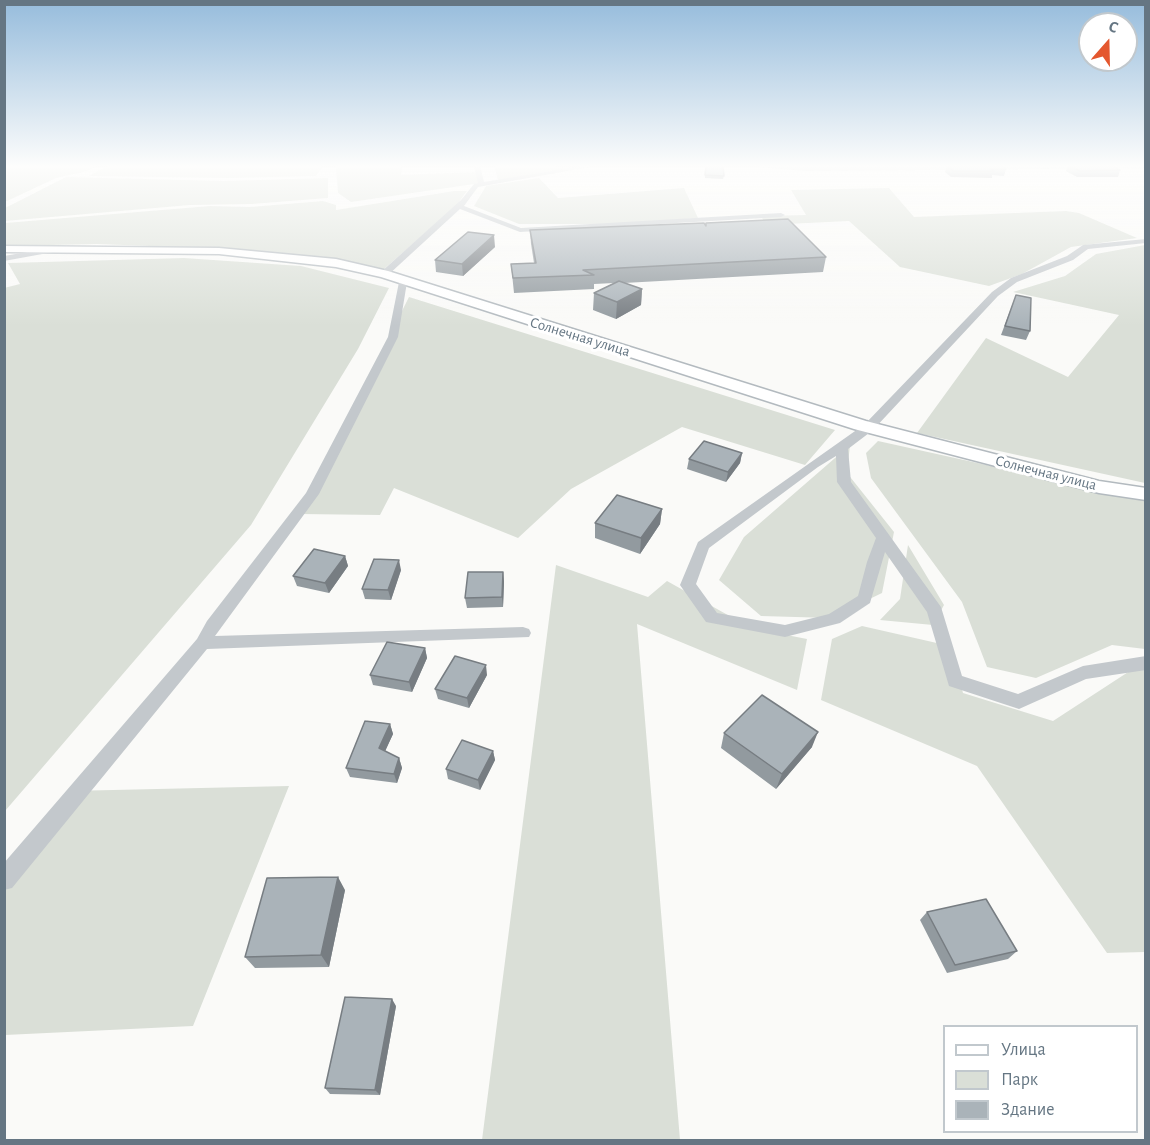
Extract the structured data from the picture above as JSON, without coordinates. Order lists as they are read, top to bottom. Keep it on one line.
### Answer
{"streets":{"street":["Солнечная улица"]},"legend":["Улица","Парк","Здание"],"north":"top"}
